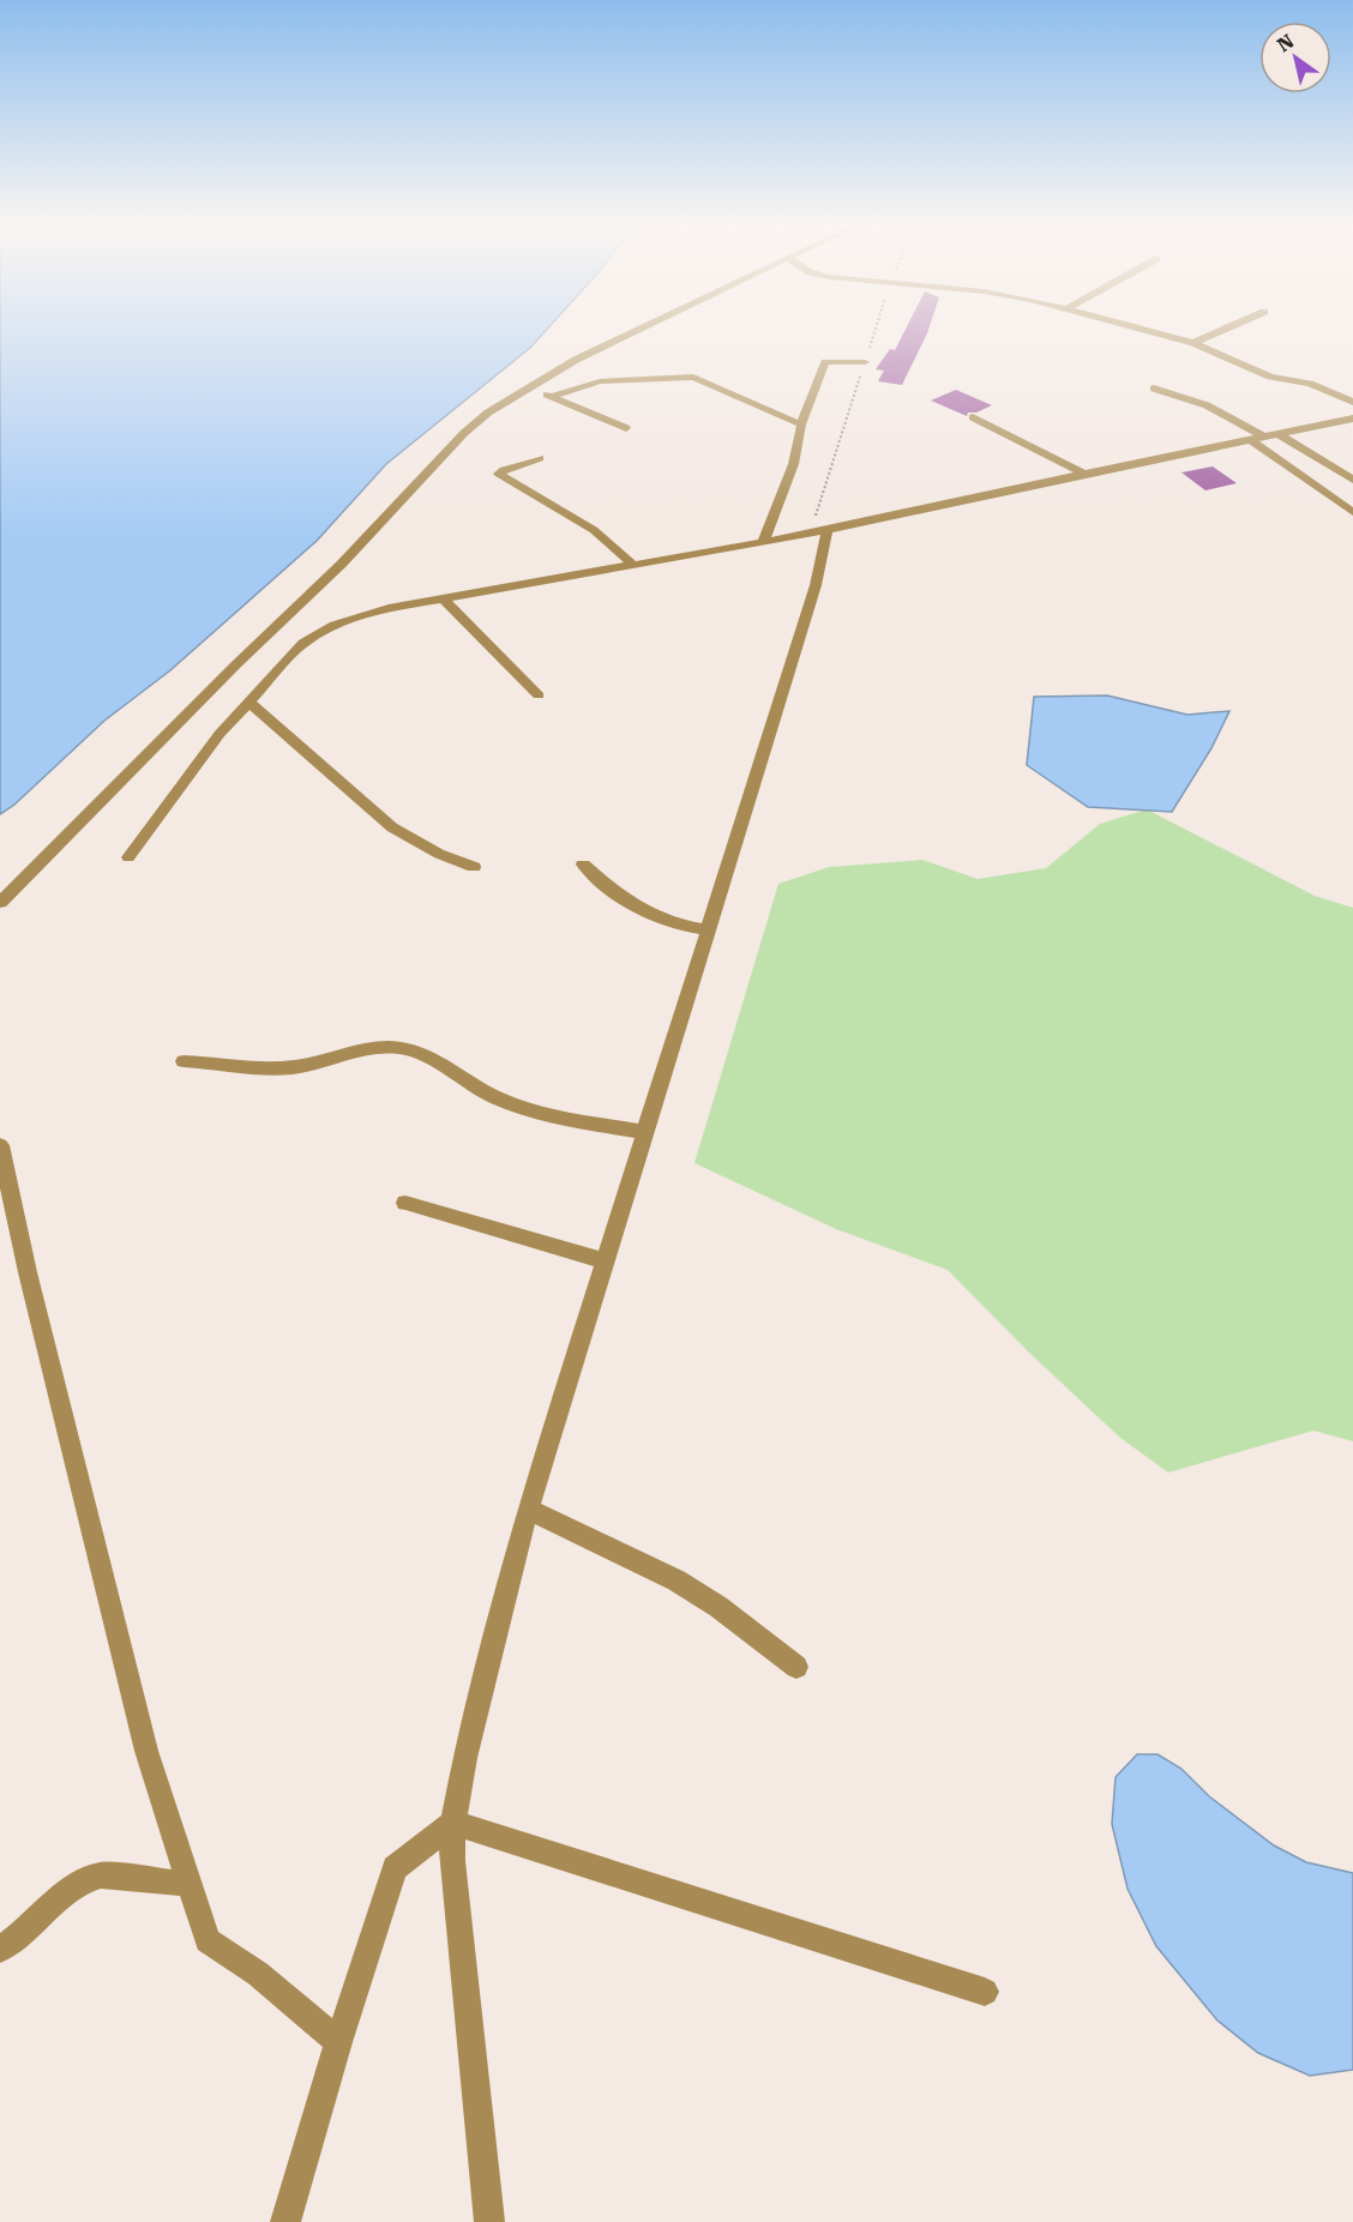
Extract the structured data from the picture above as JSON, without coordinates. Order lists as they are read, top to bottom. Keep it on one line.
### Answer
{"north":"top left"}
